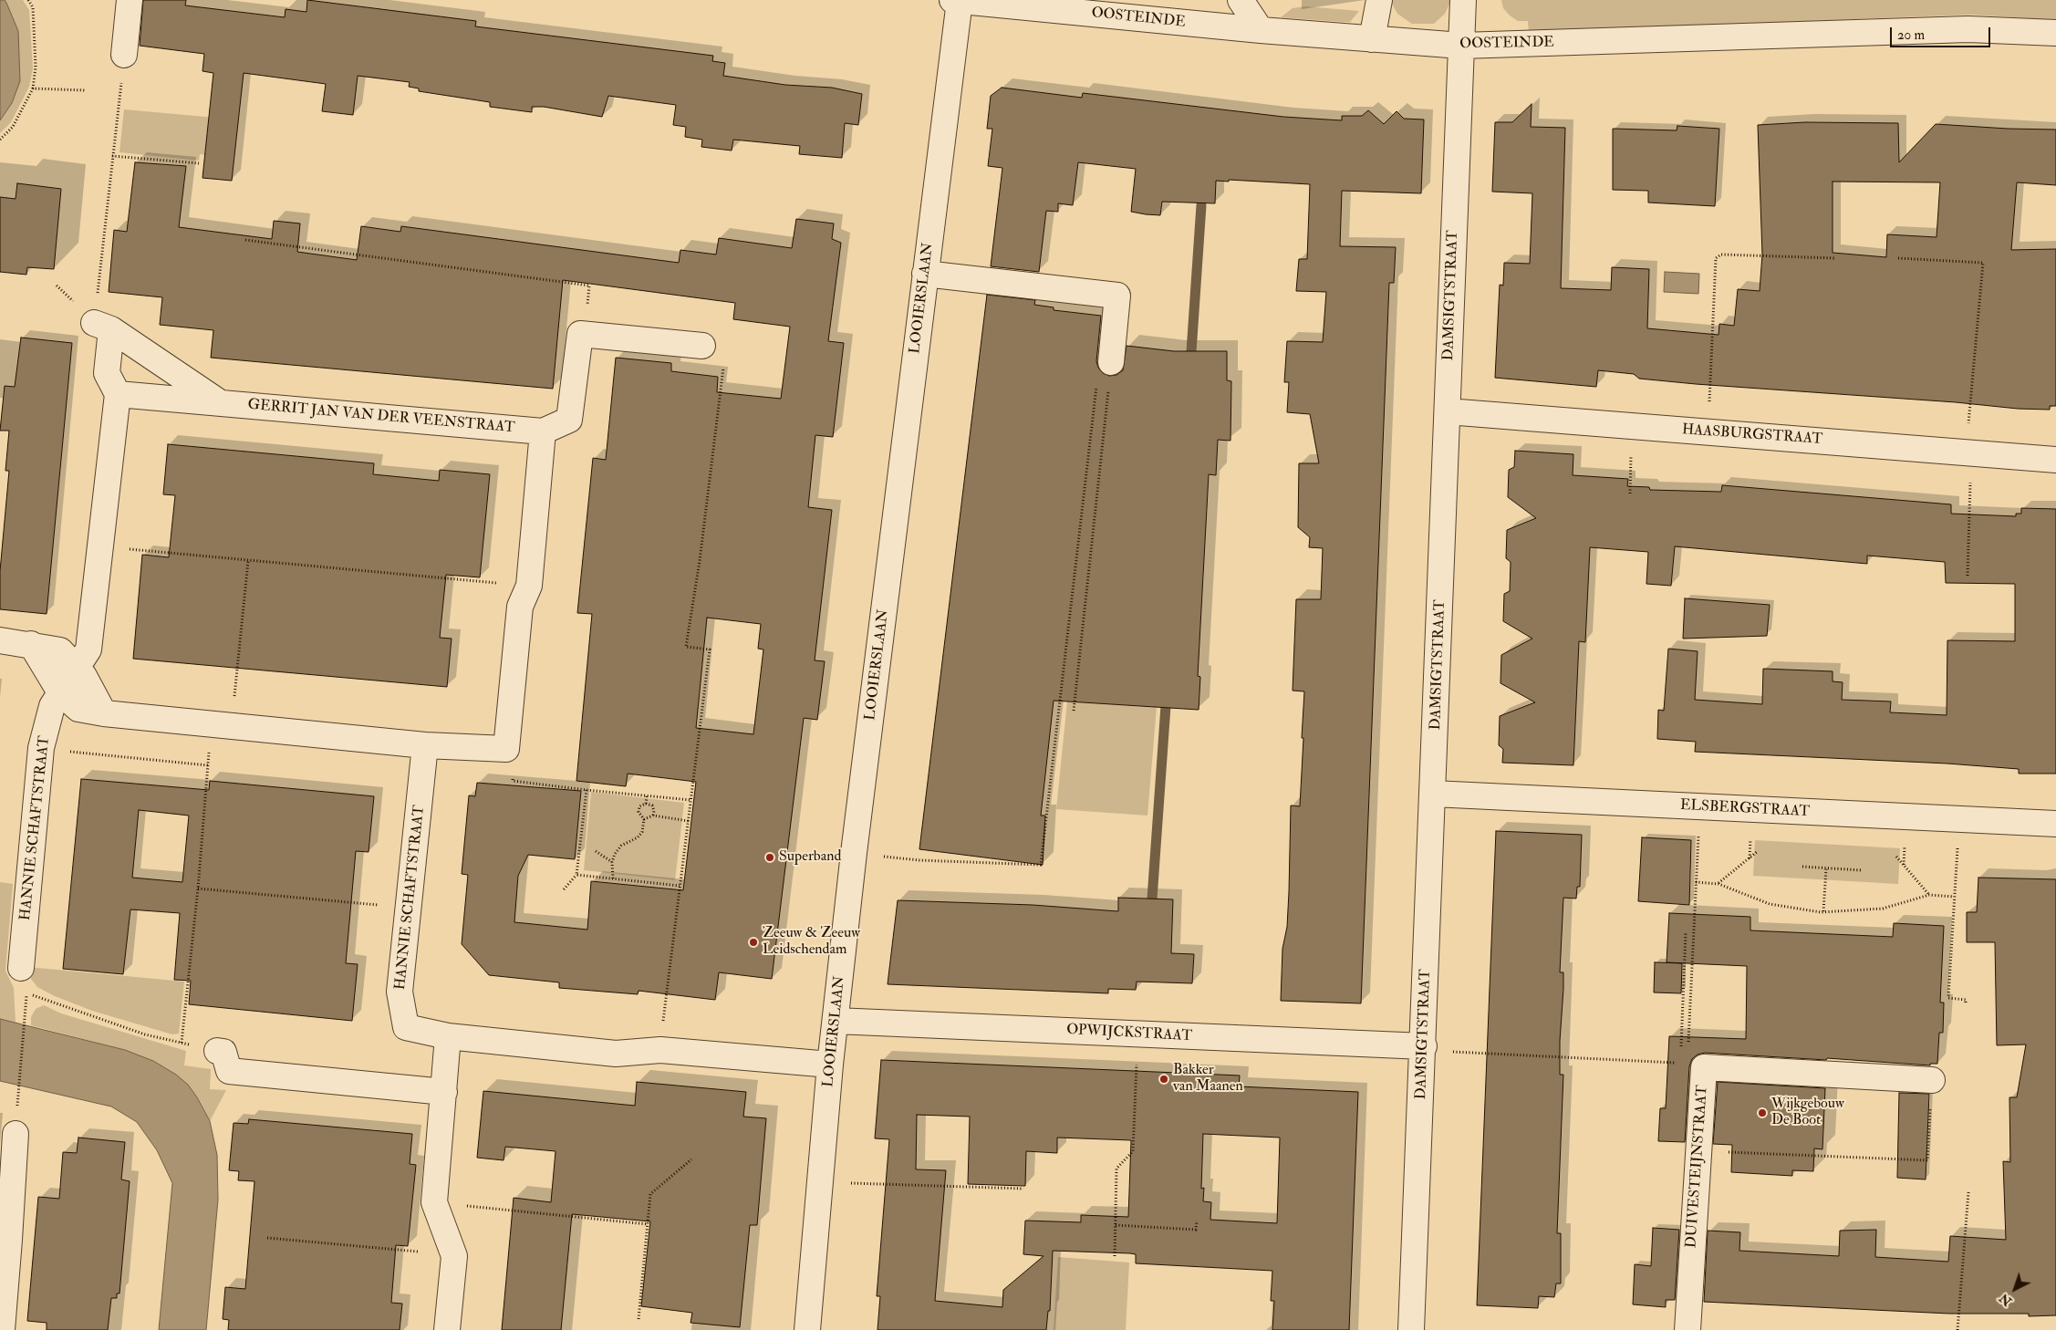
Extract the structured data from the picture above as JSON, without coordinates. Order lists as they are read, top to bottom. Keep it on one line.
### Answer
{"streets":{"street":["OOSTEINDE","DAMSIGTSTRAAT","LOOIERSLAAN","GERRIT JAN VAN DER VEENSTRAAT","HAASBURGSTRAAT","ELSBERGSTRAAT","HANNIE SCHAFTSTRAAT","OPWIJCKSTRAAT","DUIVESTEIJNSTRAAT"]},"crossings":[["OOSTEINDE","DAMSIGTSTRAAT"],["OOSTEINDE","LOOIERSLAAN"],["DAMSIGTSTRAAT","HAASBURGSTRAAT"],["DAMSIGTSTRAAT","ELSBERGSTRAAT"],["DAMSIGTSTRAAT","OPWIJCKSTRAAT"],["LOOIERSLAAN","HANNIE SCHAFTSTRAAT"],["LOOIERSLAAN","OPWIJCKSTRAAT"]],"places":["Superband","Zeeuw & Zeeuw Leidschendam","Bakker van Maanen","Wijkgebouw De Boot"],"scale_bar":"20 m","north":"bottom left"}
